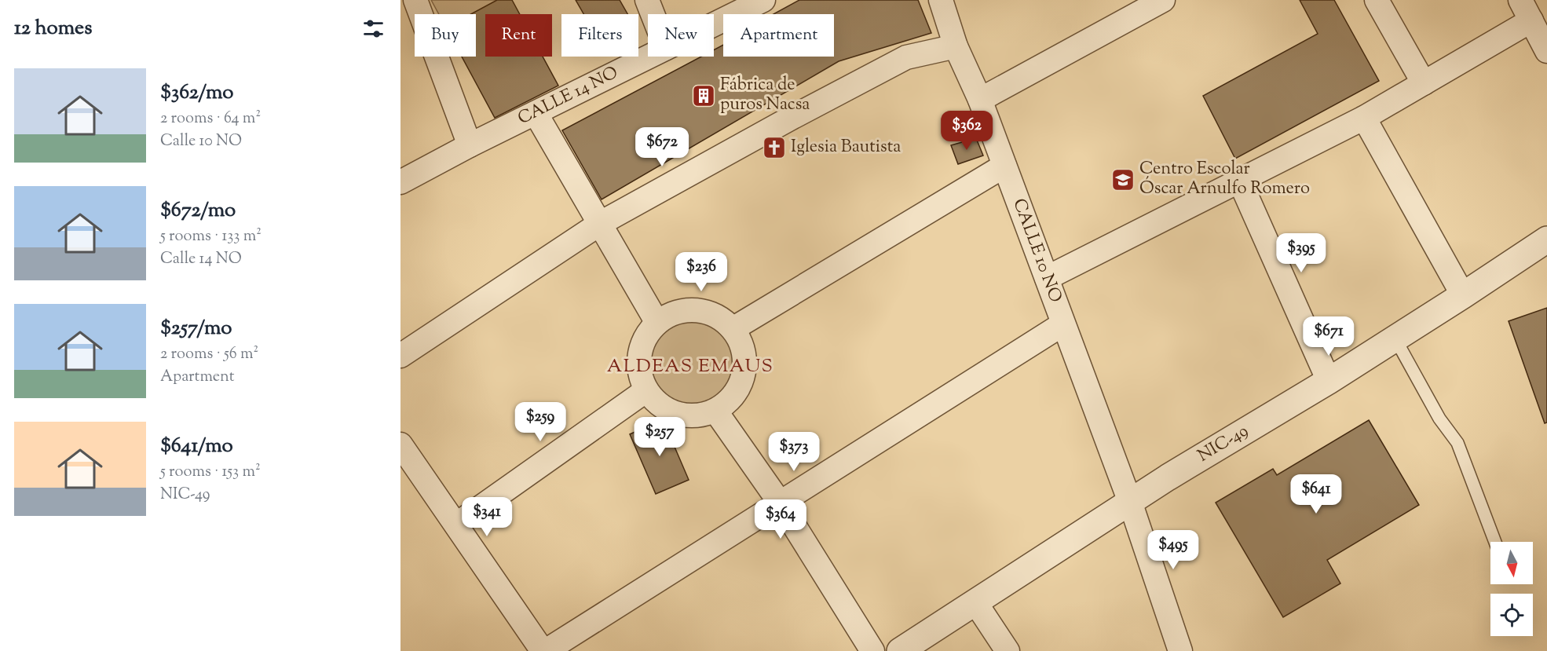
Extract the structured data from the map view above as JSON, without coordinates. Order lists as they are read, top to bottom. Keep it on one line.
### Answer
{"streets":{"street":["CALLE 14 NO","CALLE 10 NO","NIC-49"]},"crossings":[["CALLE 10 NO","NIC-49"]],"districts":["ALDEAS EMAUS"],"places":{"building":["Fábrica de puros Nacsa"],"church":["Iglesia Bautista"],"school or university":["Centro Escolar Óscar Arnulfo Romero"]},"north":"bottom","page":{"heading":"12 homes","chip":["Buy","Rent","Filters","New","Apartment"],"list":[{"name":"$362/mo","note":"2 rooms · 64 m² · Calle 10 NO"},{"name":"$672/mo","note":"5 rooms · 133 m² · Calle 14 NO"},{"name":"$257/mo","note":"2 rooms · 56 m² · Apartment"},{"name":"$641/mo","note":"5 rooms · 153 m² · NIC-49"}],"price":["$362","$672","$395","$236","$671","$259","$257","$373","$641","$341","$364","$495"]}}
